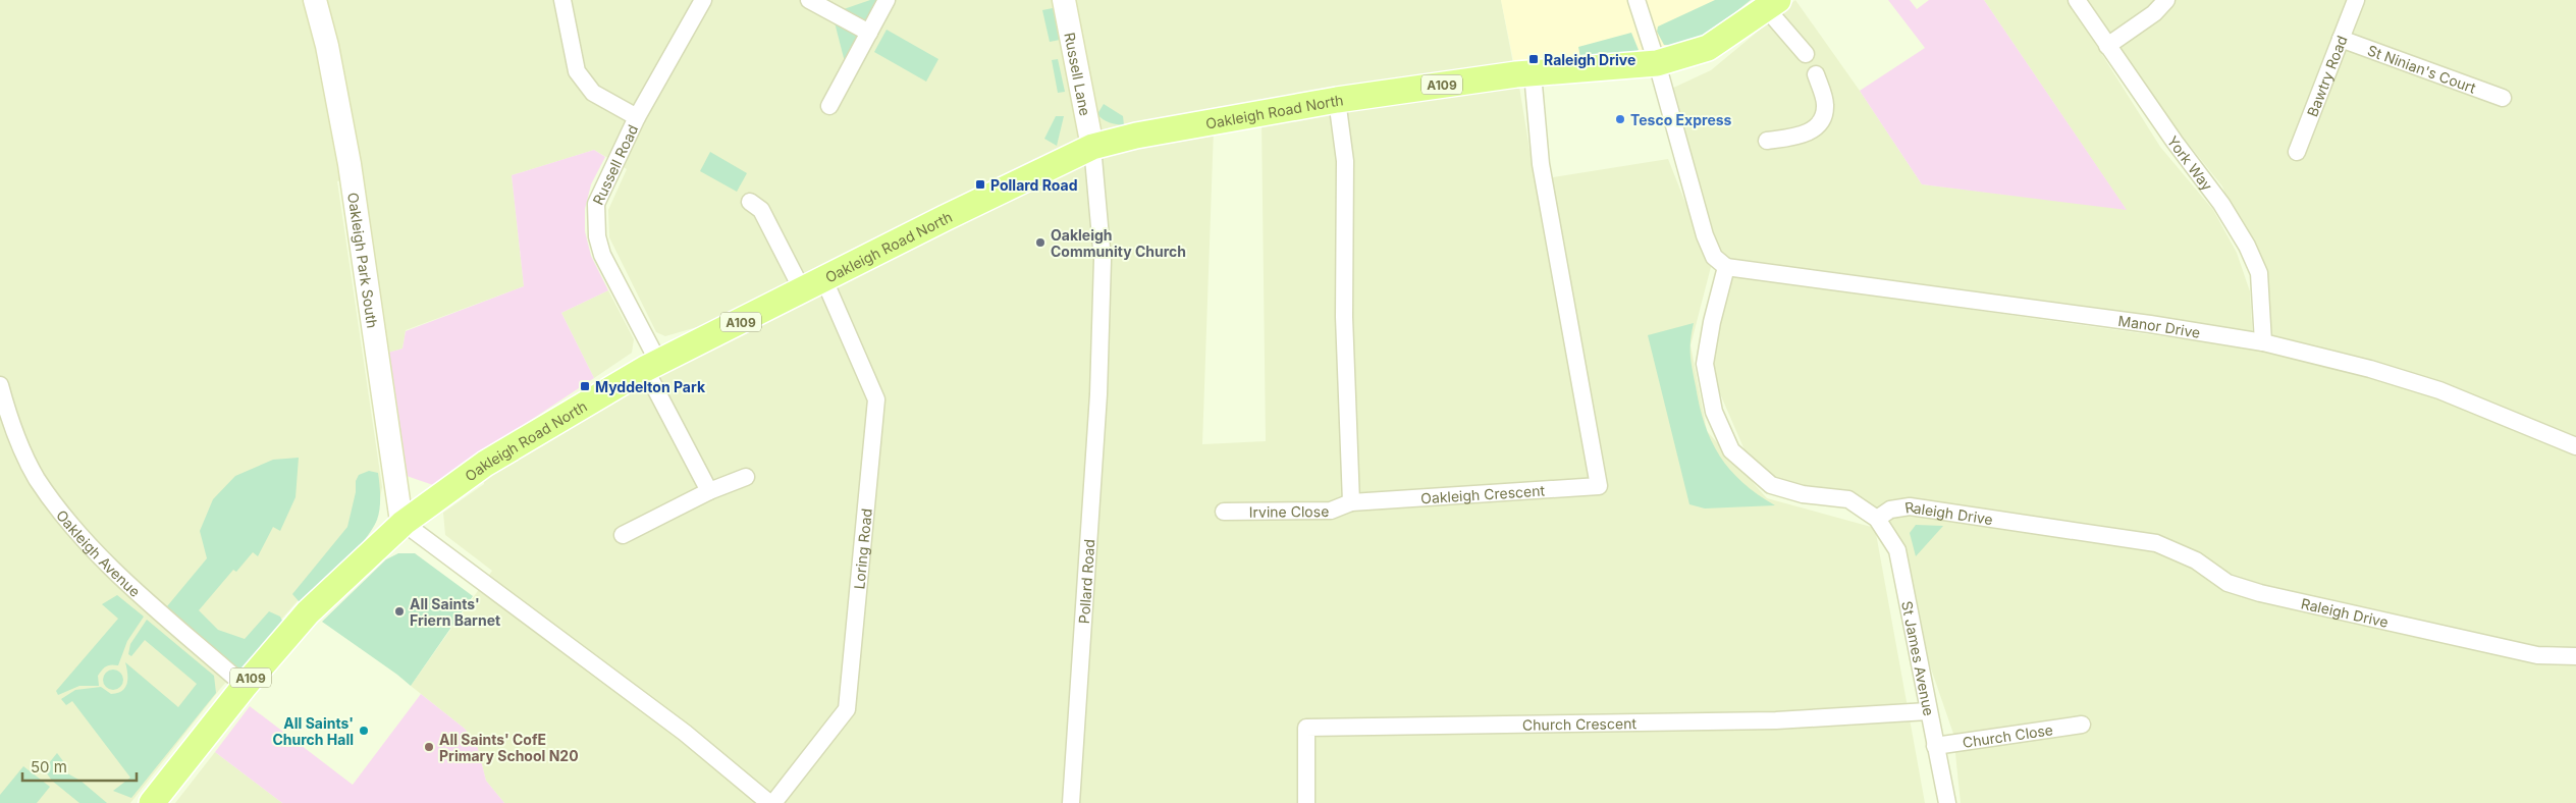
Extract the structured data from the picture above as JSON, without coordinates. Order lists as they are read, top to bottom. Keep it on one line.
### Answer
{"streets":{"main road":["A109","Oakleigh Road North"],"street":["St Ninian's Court","Russell Lane","Bawtry Road","York Way","Russell Road","Oakleigh Park South","Manor Drive","Oakleigh Crescent","Irvine Close","Raleigh Drive","Loring Road","Oakleigh Avenue","Pollard Road","St James Avenue","Church Crescent","Church Close"]},"crossings":[["St Ninian's Court","Bawtry Road"],["Russell Lane","Oakleigh Road North"],["Russell Lane","Pollard Road"],["Oakleigh Road North","Russell Road"],["Oakleigh Road North","Oakleigh Park South"],["Oakleigh Road North","Oakleigh Crescent"],["Oakleigh Road North","Loring Road"],["Oakleigh Road North","Oakleigh Avenue"],["Oakleigh Road North","Pollard Road"],["York Way","Manor Drive"],["Oakleigh Crescent","Irvine Close"],["Raleigh Drive","St James Avenue"],["St James Avenue","Church Crescent"],["St James Avenue","Church Close"]],"places":{"transit":["Raleigh Drive","Pollard Road","Myddelton Park"],"other":["Tesco Express","Oakleigh Community Church","All Saints' Friern Barnet","All Saints' Church Hall","All Saints' CofE Primary School N20"]},"scale_bar":"50 m"}
